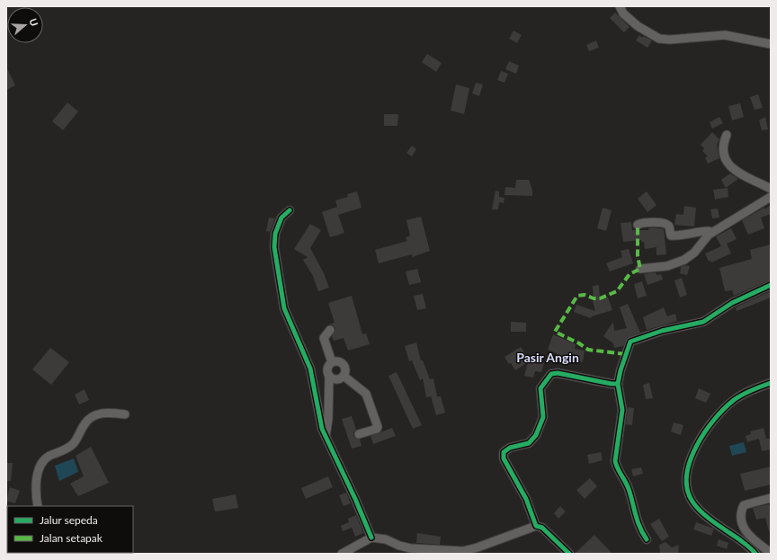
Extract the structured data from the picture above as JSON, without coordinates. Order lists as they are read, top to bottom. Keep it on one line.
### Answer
{"districts":["Pasir Angin"],"legend":["Jalur sepeda","Jalan setapak"],"north":"right"}
